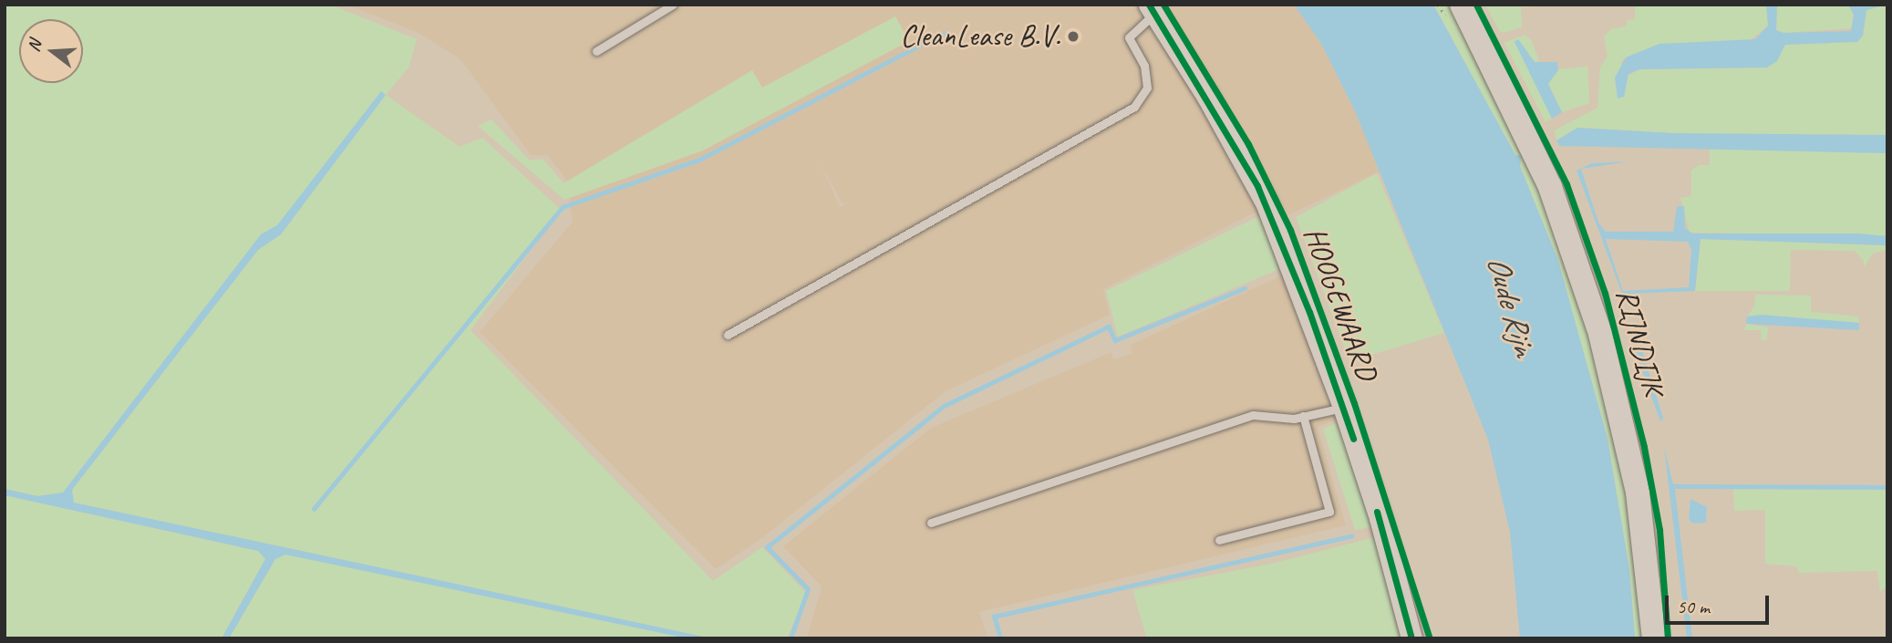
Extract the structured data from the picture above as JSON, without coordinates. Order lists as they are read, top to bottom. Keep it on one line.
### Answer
{"streets":{"main road":["RIJNDIJK"],"street":["HOOGEWAARD"]},"water":["Oude Rijn"],"places":["CleanLease B.V."],"scale_bar":"50 m","north":"left"}
